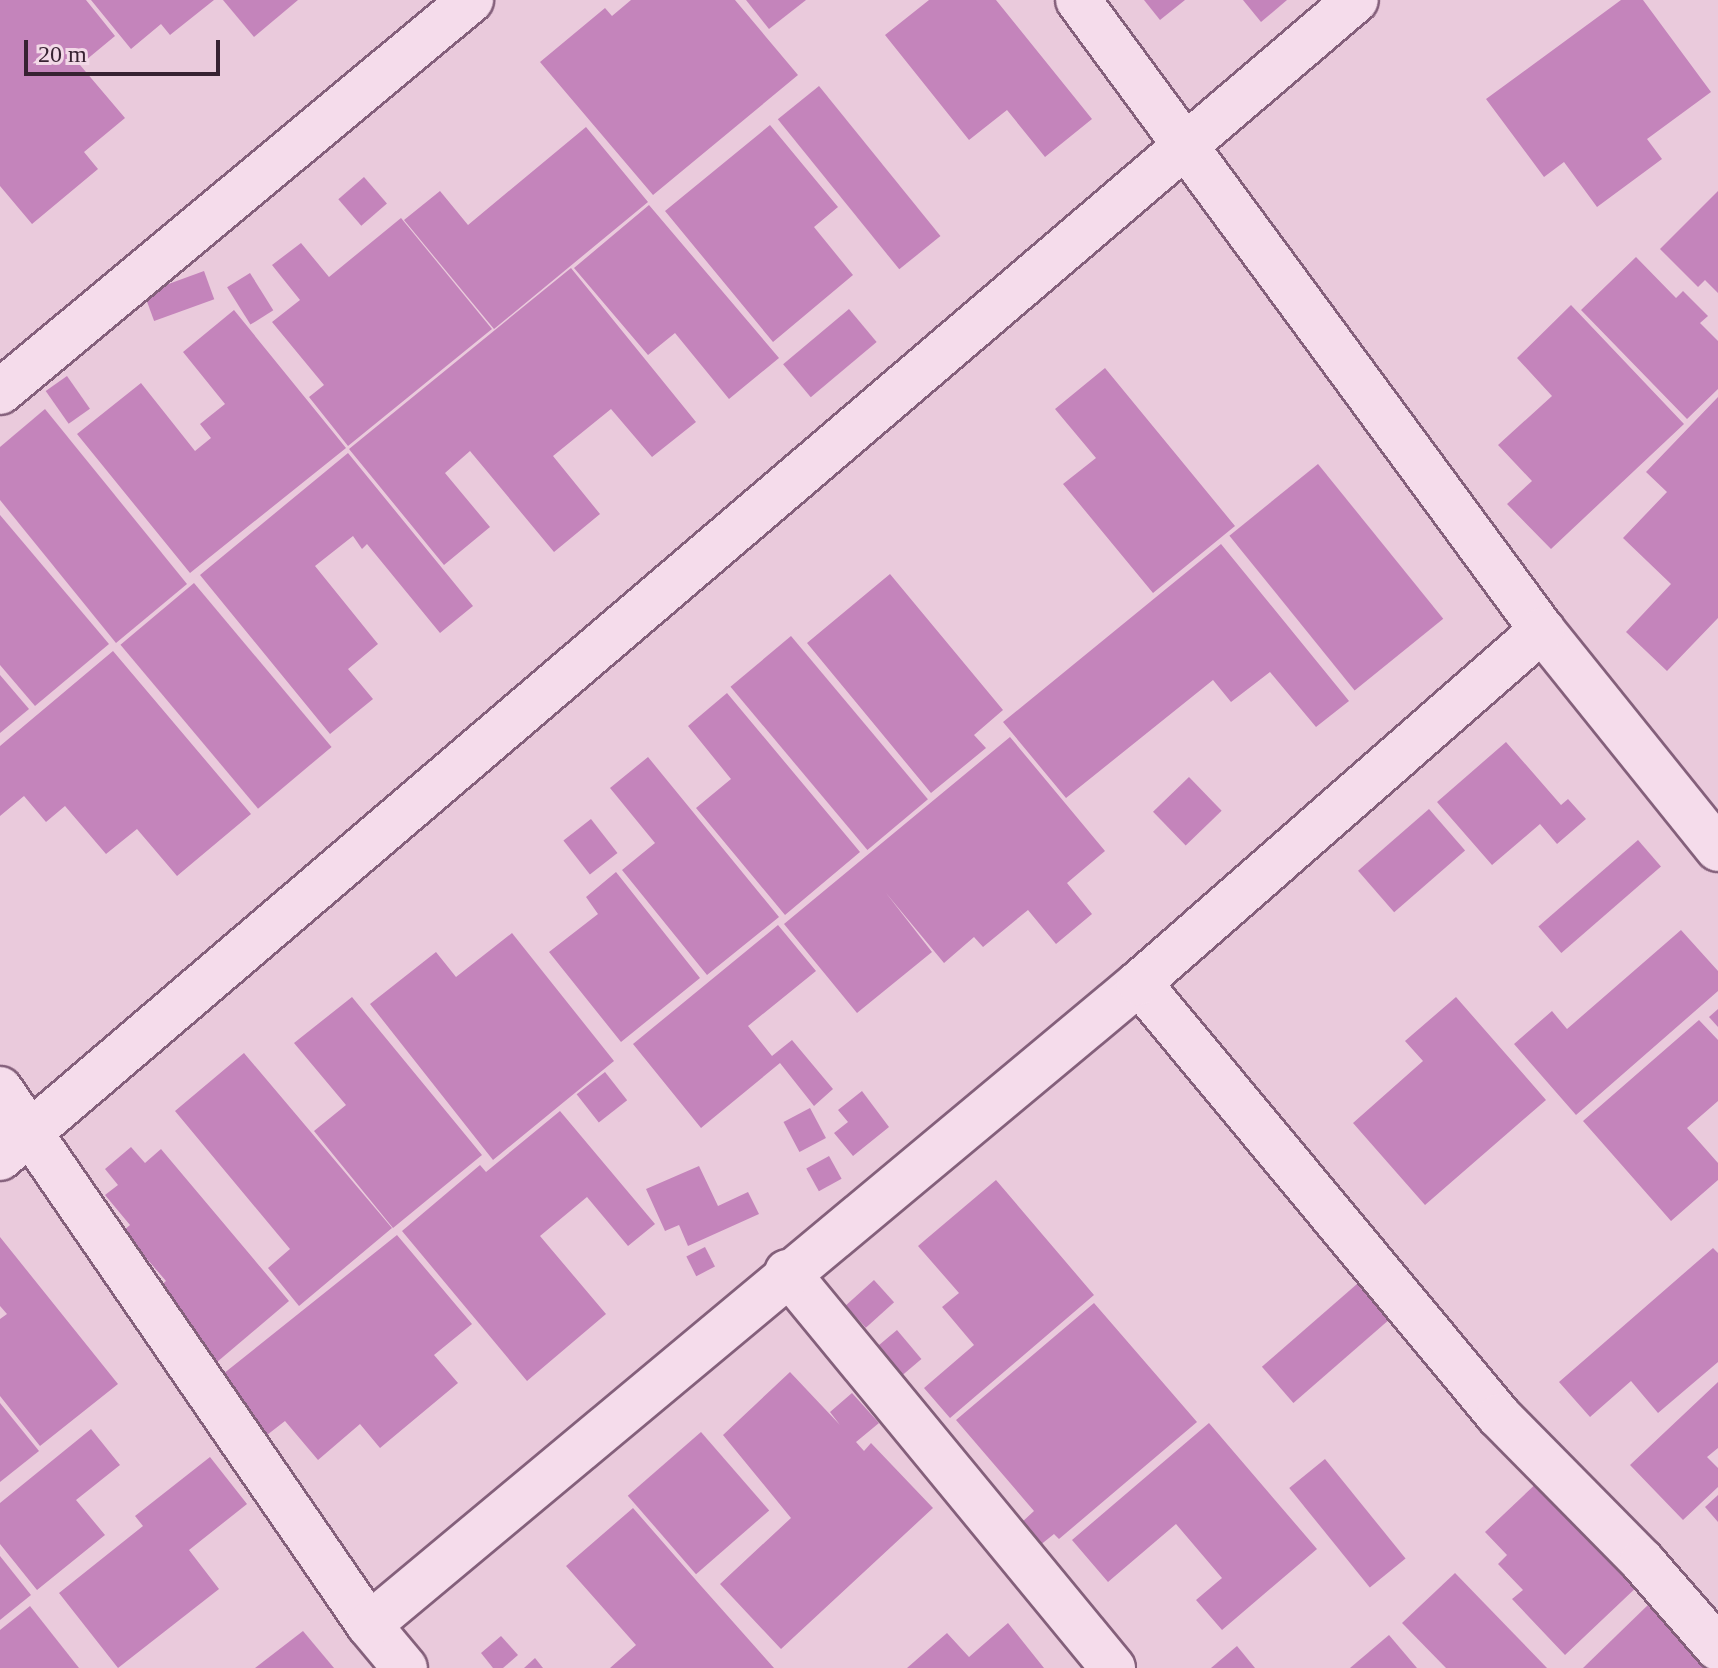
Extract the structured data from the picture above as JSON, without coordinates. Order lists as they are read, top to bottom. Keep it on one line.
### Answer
{"scale_bar":"20 m"}
